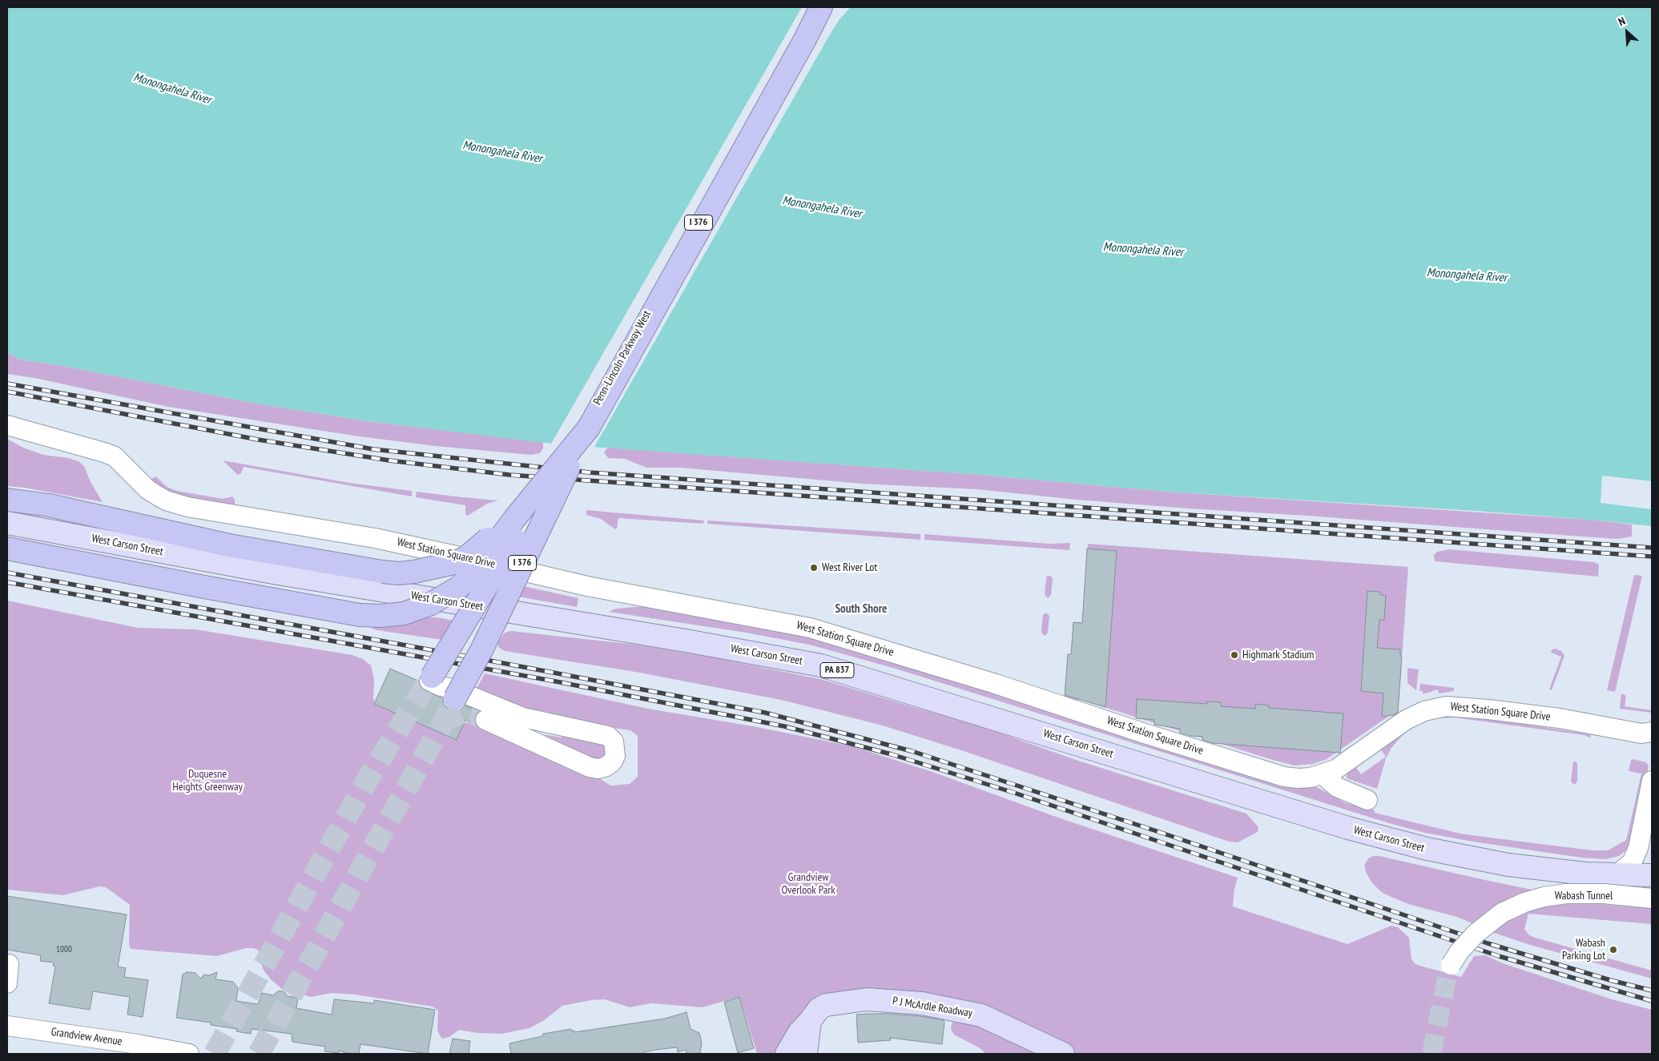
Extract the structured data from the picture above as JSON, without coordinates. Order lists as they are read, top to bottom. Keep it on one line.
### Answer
{"streets":{"highway":["I 376","Penn-Lincoln Parkway West"],"main road":["West Carson Street","PA 837","P J McArdle Roadway"],"street":["West Station Square Drive","Wabash Tunnel","Grandview Avenue"]},"crossings":[["I 376","Penn-Lincoln Parkway West"]],"districts":["South Shore"],"water":["Monongahela River"],"parks":["Duquesne Heights Greenway","Grandview Overlook Park"],"places":["West River Lot","Highmark Stadium","Wabash Parking Lot"],"house_numbers":["1000"],"north":"top left"}
